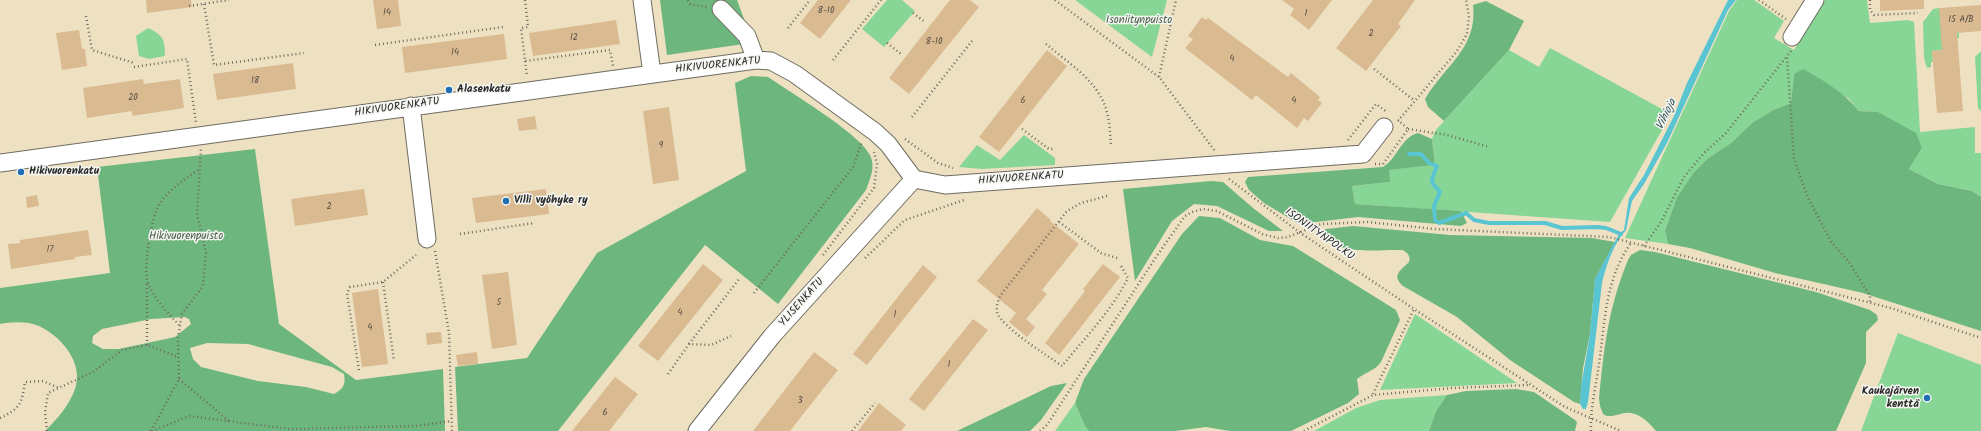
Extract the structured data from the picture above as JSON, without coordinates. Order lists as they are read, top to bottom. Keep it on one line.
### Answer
{"streets":{"street":["HIKIVUORENKATU","YLISENKATU"],"path":["ISONIITYNPOLKU"]},"crossings":[["HIKIVUORENKATU","YLISENKATU"]],"water":["Vihioja"],"parks":["Isoniitynpuisto","Hikivuorenpuisto"],"places":["Alasenkatu","Hikivuorenkatu","Villi vyöhyke ry","Kaukajärven kenttä"],"house_numbers":["8-10","14","1","15 A/B","2","12","8-10","14","4","18","20","6","4","9","2","17","5","4","1","4","1","3","6"]}
